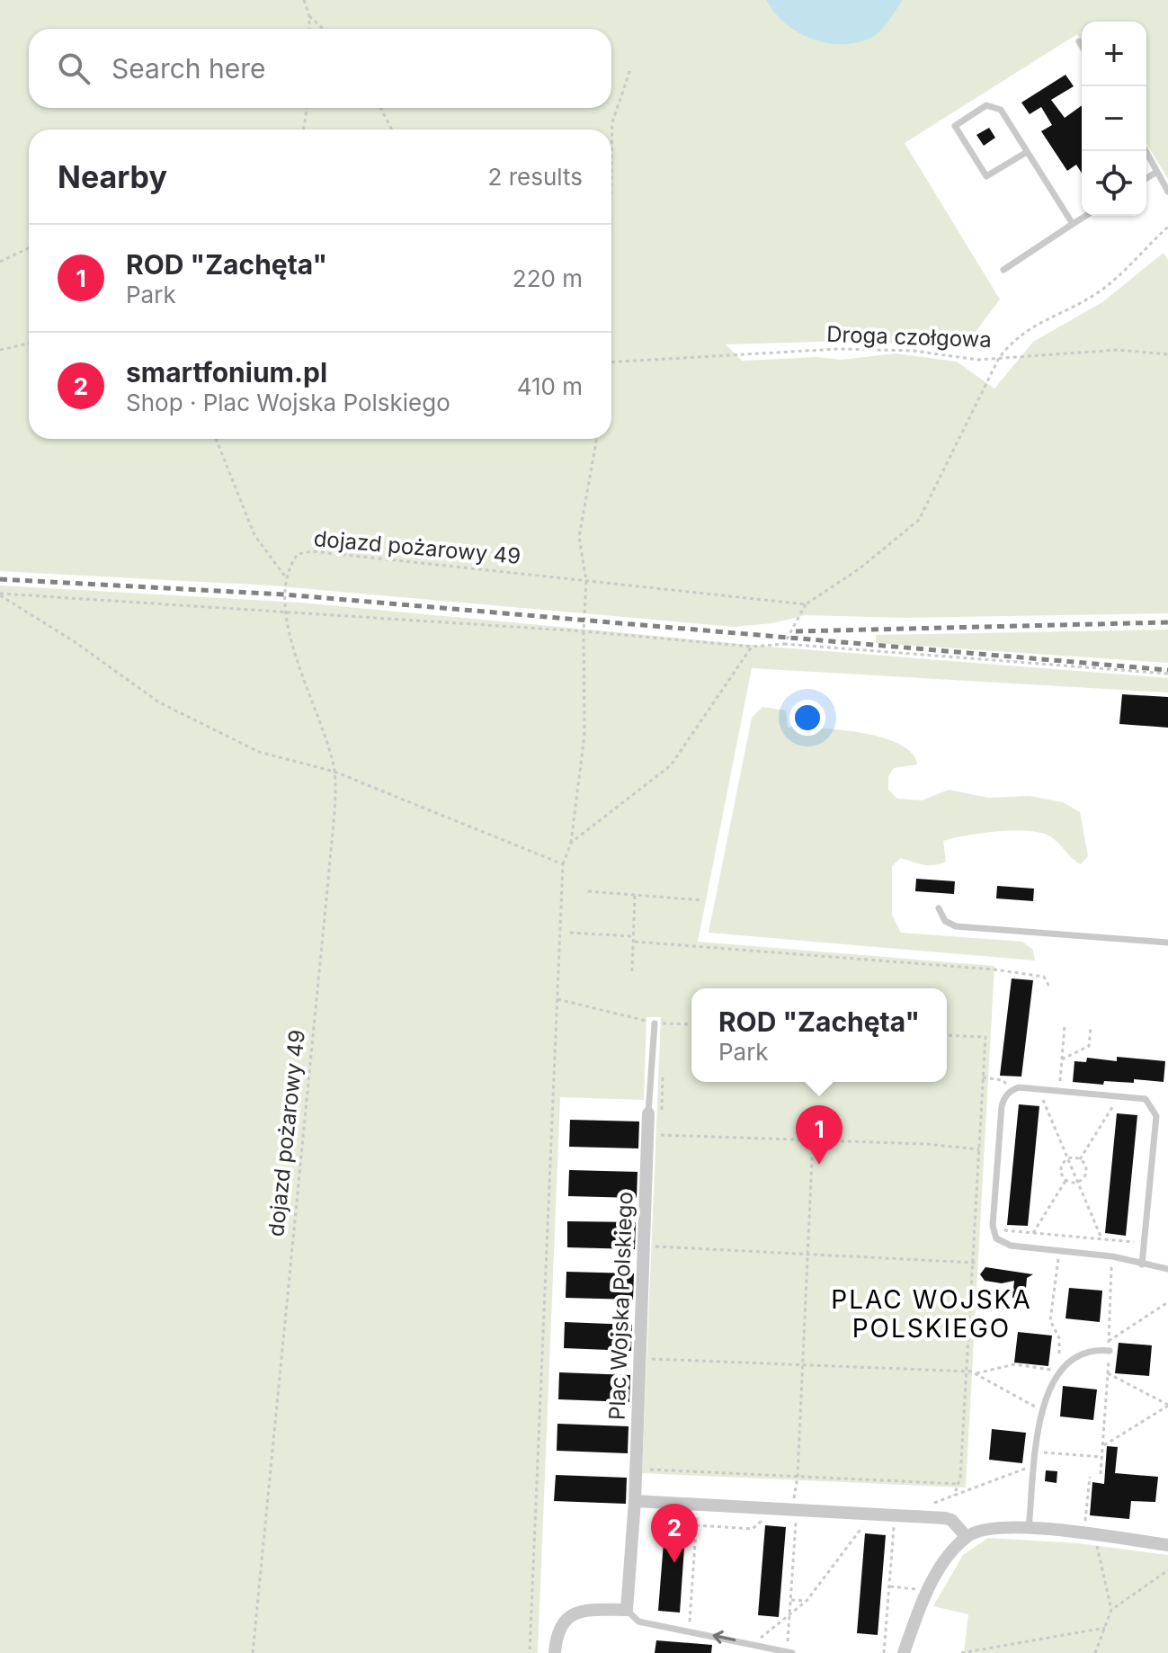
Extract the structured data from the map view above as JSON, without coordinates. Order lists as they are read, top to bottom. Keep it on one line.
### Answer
{"streets":{"street":["Plac Wojska Polskiego"],"path":["Droga czołgowa","dojazd pożarowy 49"]},"districts":["PLAC WOJSKA POLSKIEGO"],"page":{"map_buttons":["+","−"],"search":"Search here","heading":["Nearby","2 results"],"list":[{"mark":"1","name":"ROD \"Zachęta\"","note":"Park","value":"220 m"},{"mark":"2","name":"smartfonium.pl","note":"Shop · Plac Wojska Polskiego","value":"410 m"}],"popup":["ROD \"Zachęta\"","Park"],"pins":["1","2"]}}
